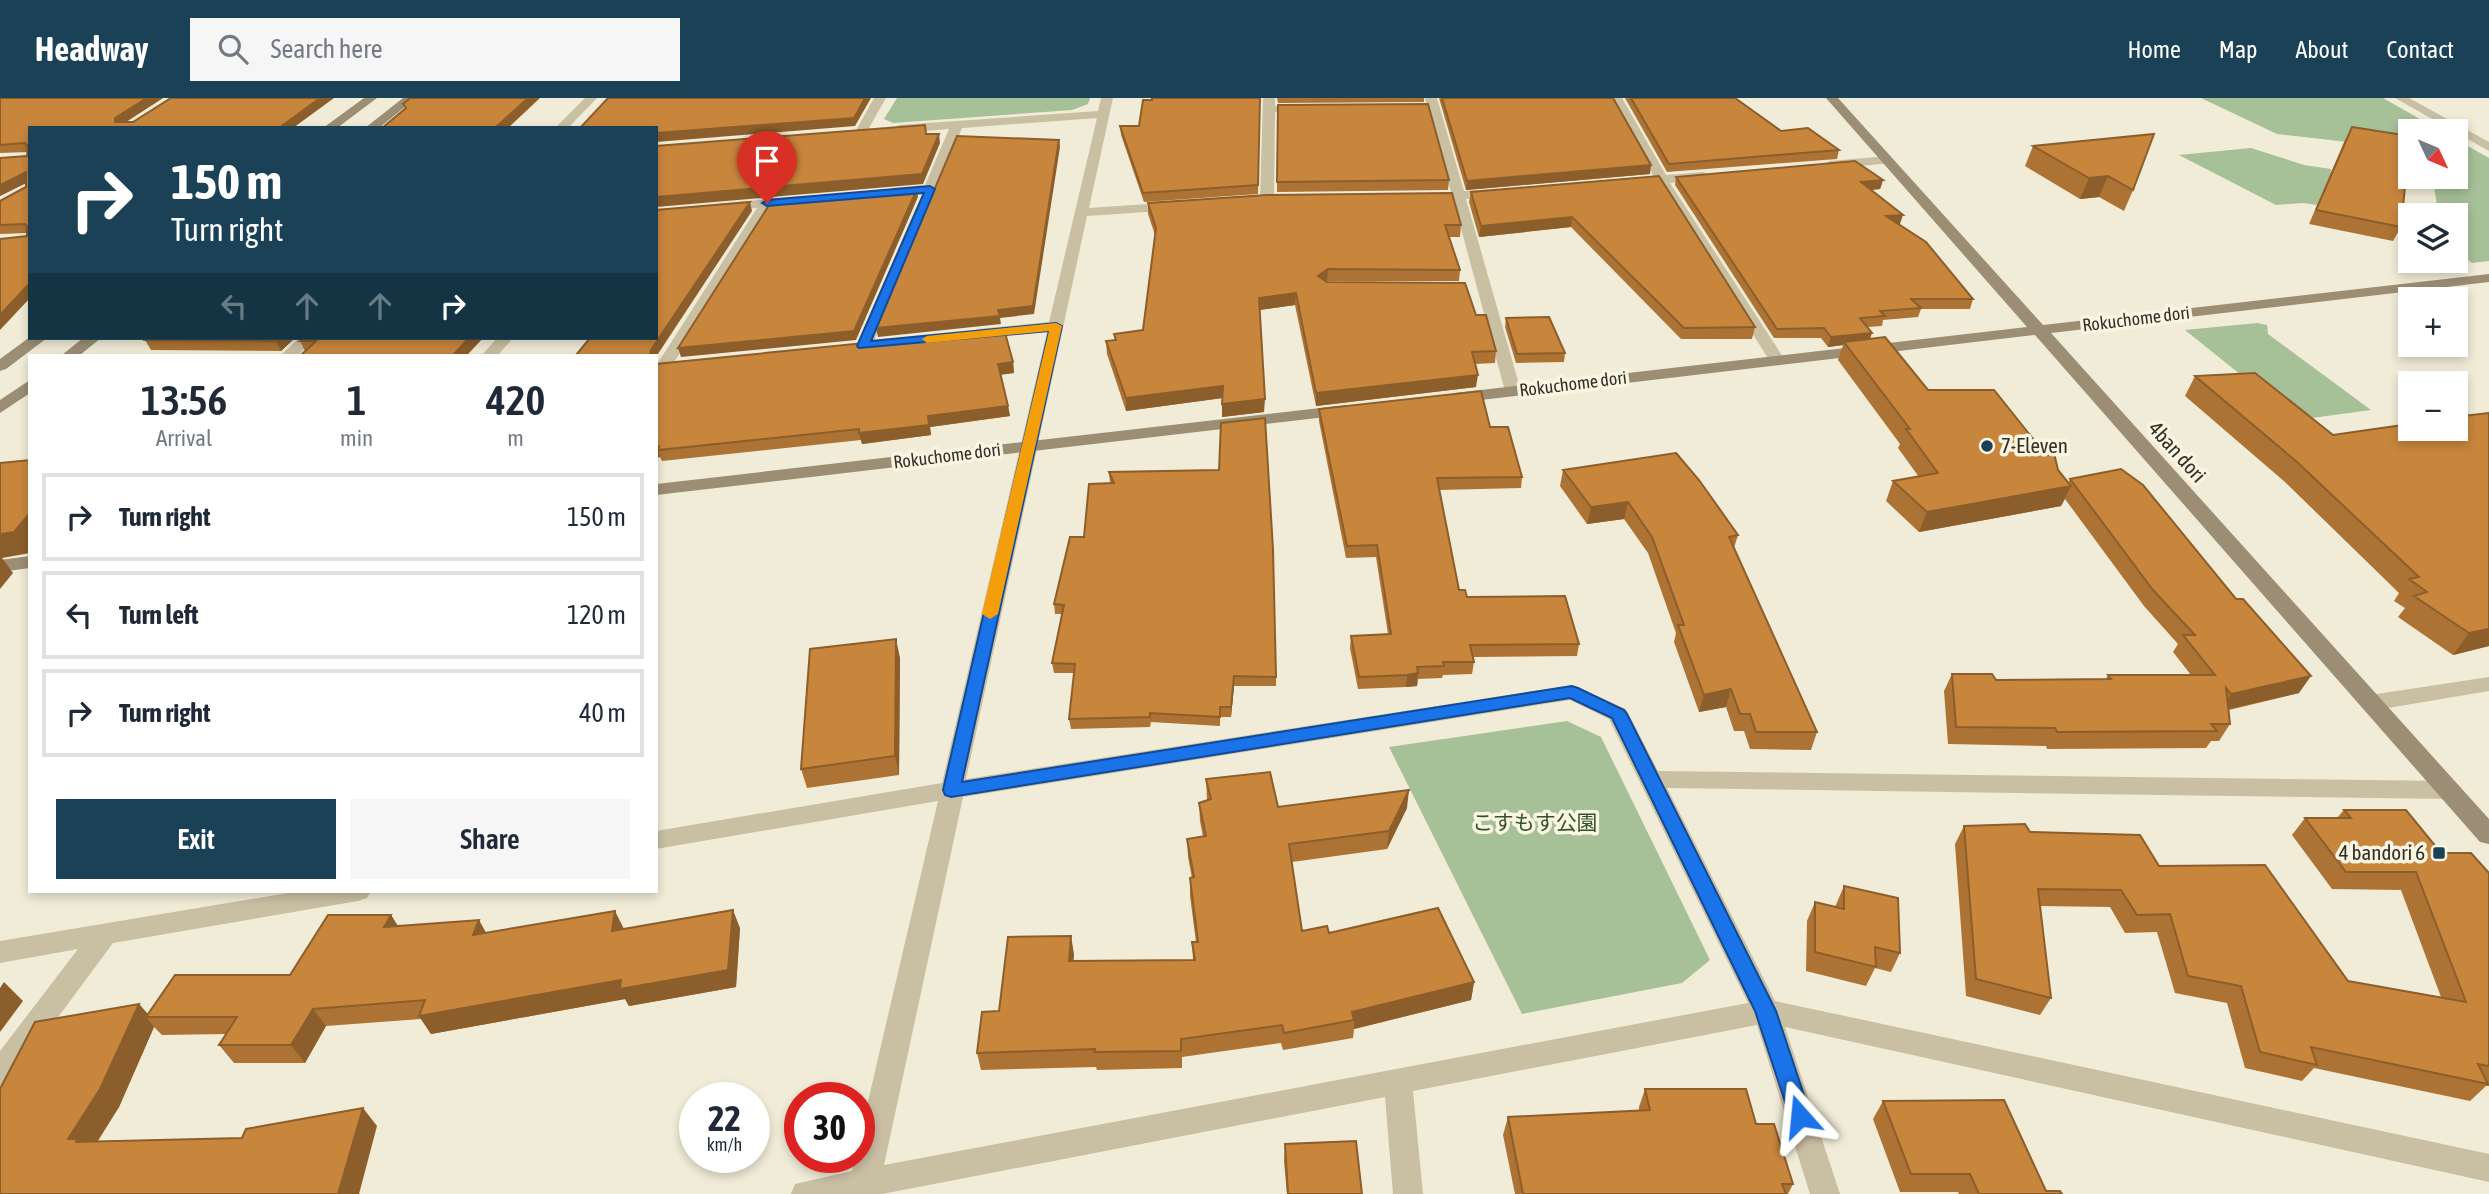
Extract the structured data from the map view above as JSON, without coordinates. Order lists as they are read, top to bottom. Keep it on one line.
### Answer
{"streets":{"street":["Rokuchome dori","4ban dori"]},"crossings":[["Rokuchome dori","4ban dori"]],"parks":["こすもす公園"],"places":{"other":["7-Eleven"],"transit":["4 bandori 6"]},"north":"bottom right","page":{"header":"Headway","search":"Search here","nav":["Home","Map","About","Contact"],"map_buttons":["+","−"],"turn":["150 m","Turn right"],"eta":["13:56","Arrival","1","min","420","m"],"list":[{"name":"Turn right","value":"150 m"},{"name":"Turn left","value":"120 m"},{"name":"Turn right","value":"40 m"}],"buttons":["Exit","Share"],"speed":"22 km/h","limit":"30"}}
